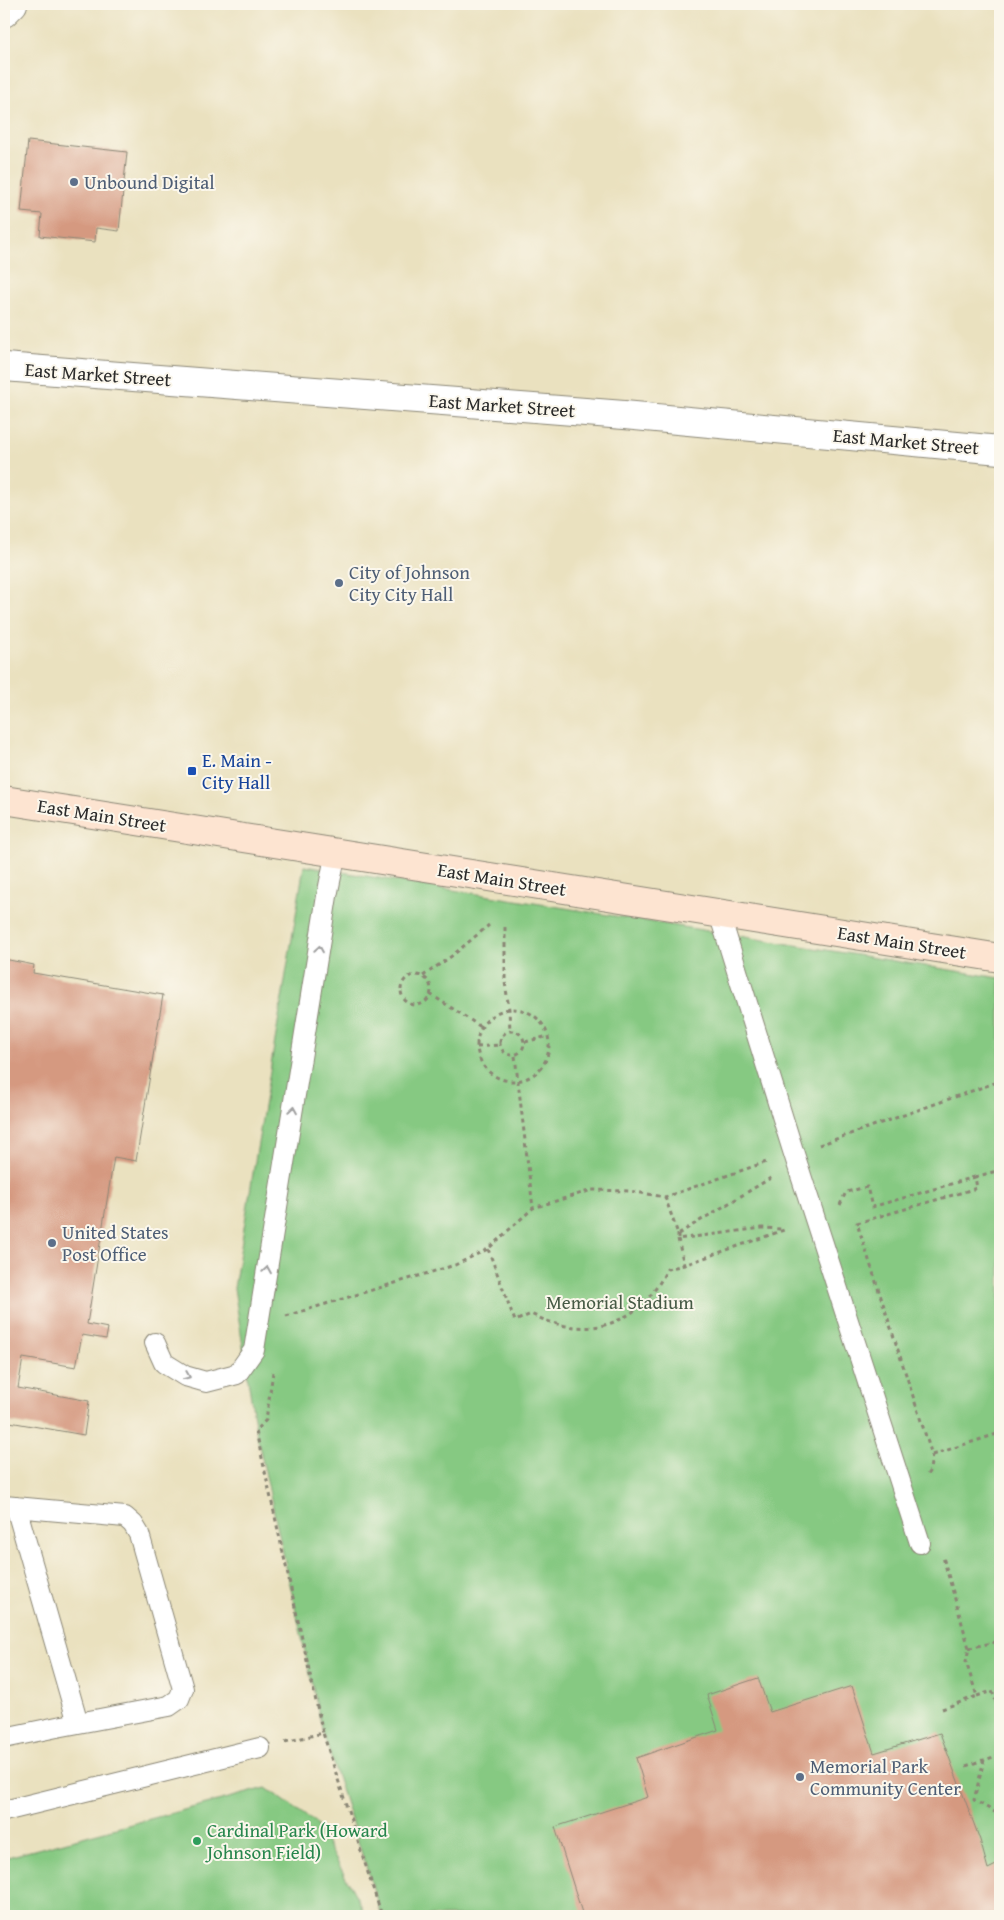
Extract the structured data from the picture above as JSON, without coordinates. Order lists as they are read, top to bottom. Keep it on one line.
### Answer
{"streets":{"main road":["East Main Street"],"street":["East Market Street"]},"parks":["Memorial Stadium"],"places":{"other":["Unbound Digital","City of Johnson City City Hall","United States Post Office","Memorial Park Community Center","Cardinal Park (Howard Johnson Field)"],"transit":["E. Main - City Hall"]}}
